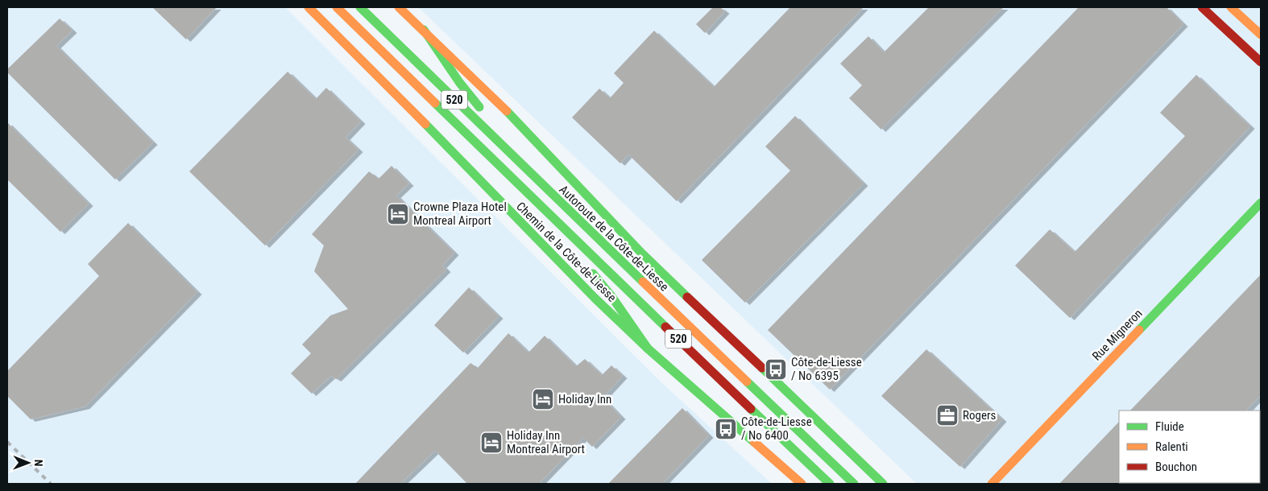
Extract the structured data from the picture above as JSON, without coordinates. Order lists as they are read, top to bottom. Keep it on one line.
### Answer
{"streets":{"main road":["520","Autoroute de la Côte-de-Liesse","Chemin de la Côte-de-Liesse","Rue Migneron"]},"places":{"hotel":["Crowne Plaza Hotel Montreal Airport","Holiday Inn","Holiday Inn Montreal Airport"],"bus stop":["Côte-de-Liesse / No 6395","Côte-de-Liesse / No 6400"],"office":["Rogers"]},"legend":["Fluide","Ralenti","Bouchon"],"north":"right"}
